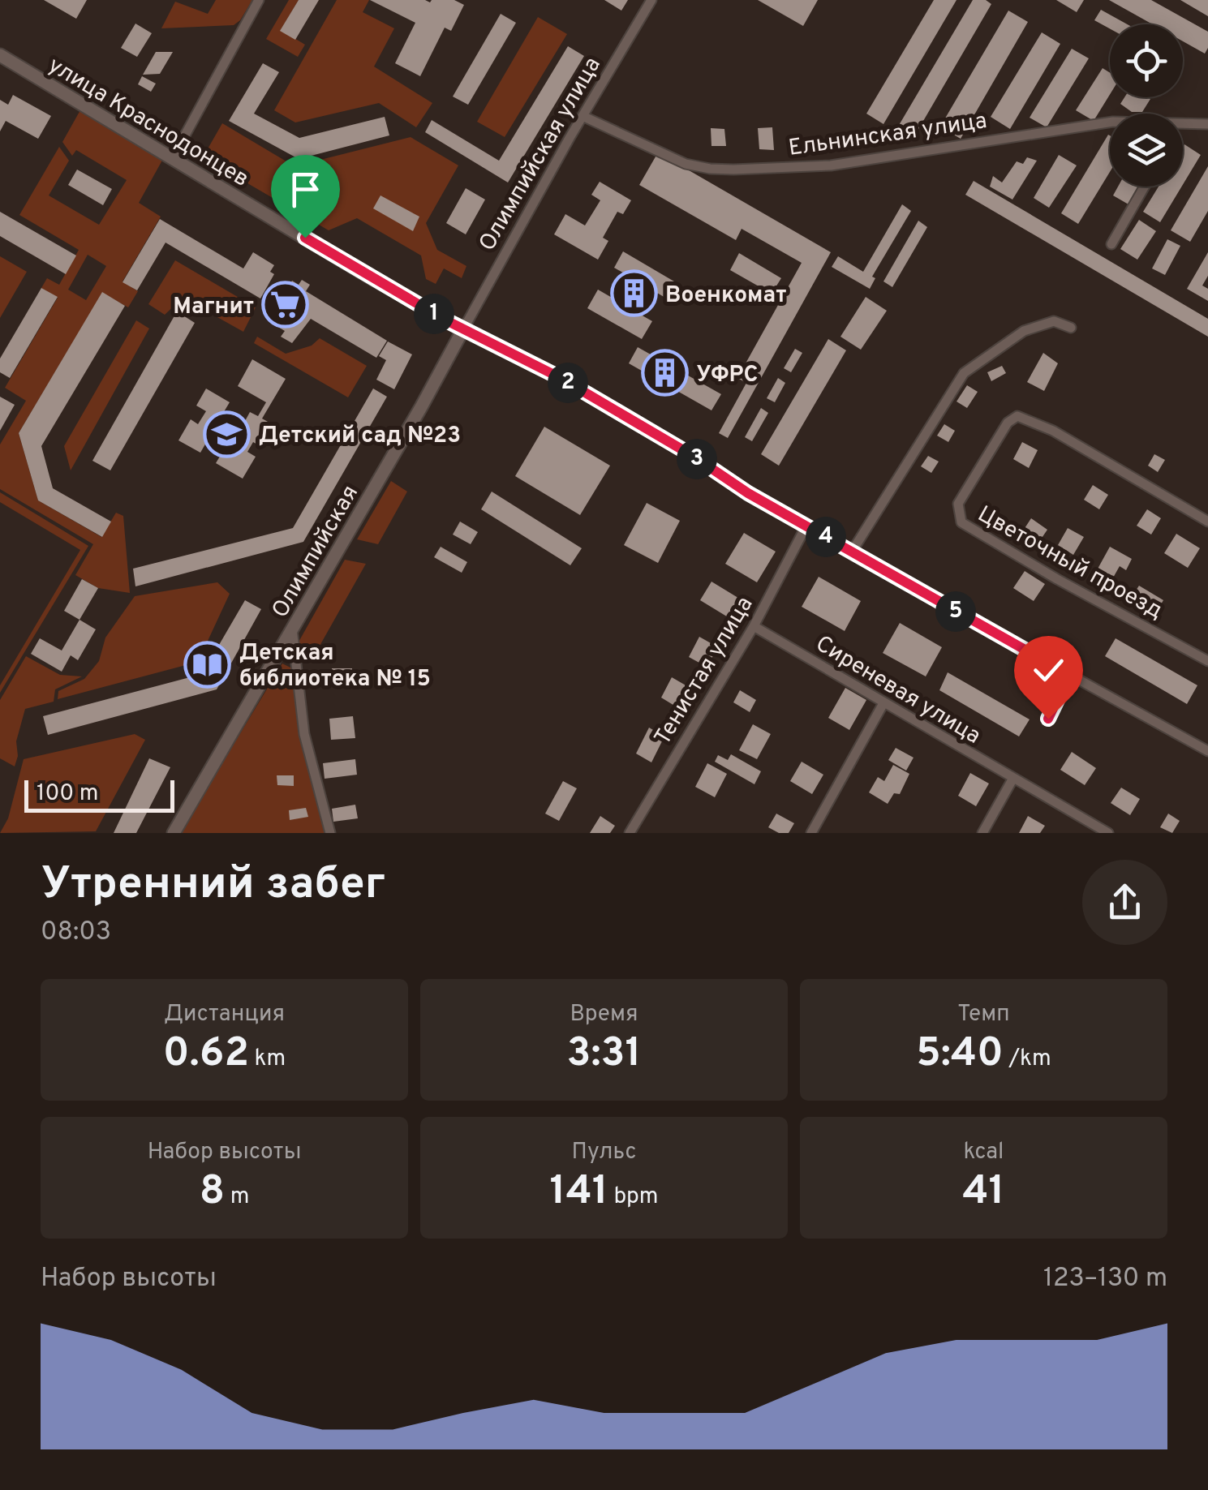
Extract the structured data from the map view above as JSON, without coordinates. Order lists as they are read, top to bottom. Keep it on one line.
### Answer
{"streets":{"main road":["улица Краснодонцев","Олимпийская"],"street":["Ельнинская улица","Олимпийская улица","Цветочный проезд","Тенистая улица","Сиреневая улица"]},"crossings":[["улица Краснодонцев","Олимпийская улица"],["улица Краснодонцев","Олимпийская"],["улица Краснодонцев","Тенистая улица"],["Ельнинская улица","Олимпийская улица"],["Олимпийская улица","Олимпийская"],["Тенистая улица","Сиреневая улица"]],"places":{"building":["Военкомат","УФРС"],"supermarket":["Магнит"],"school or university":["Детский сад №23"],"library":["Детская библиотека № 15"]},"scale_bar":"100 m","page":{"pins":["1","2","3","4","5"],"scale":"100 m","heading":["Утренний забег","08:03"],"stats":[["Дистанция","0.62 km"],["Время","3:31"],["Темп","5:40 /km"],["Набор высоты","8 m"],["Пульс","141 bpm"],["kcal","41"]],"chart":["Набор высоты","123–130 m"]}}
